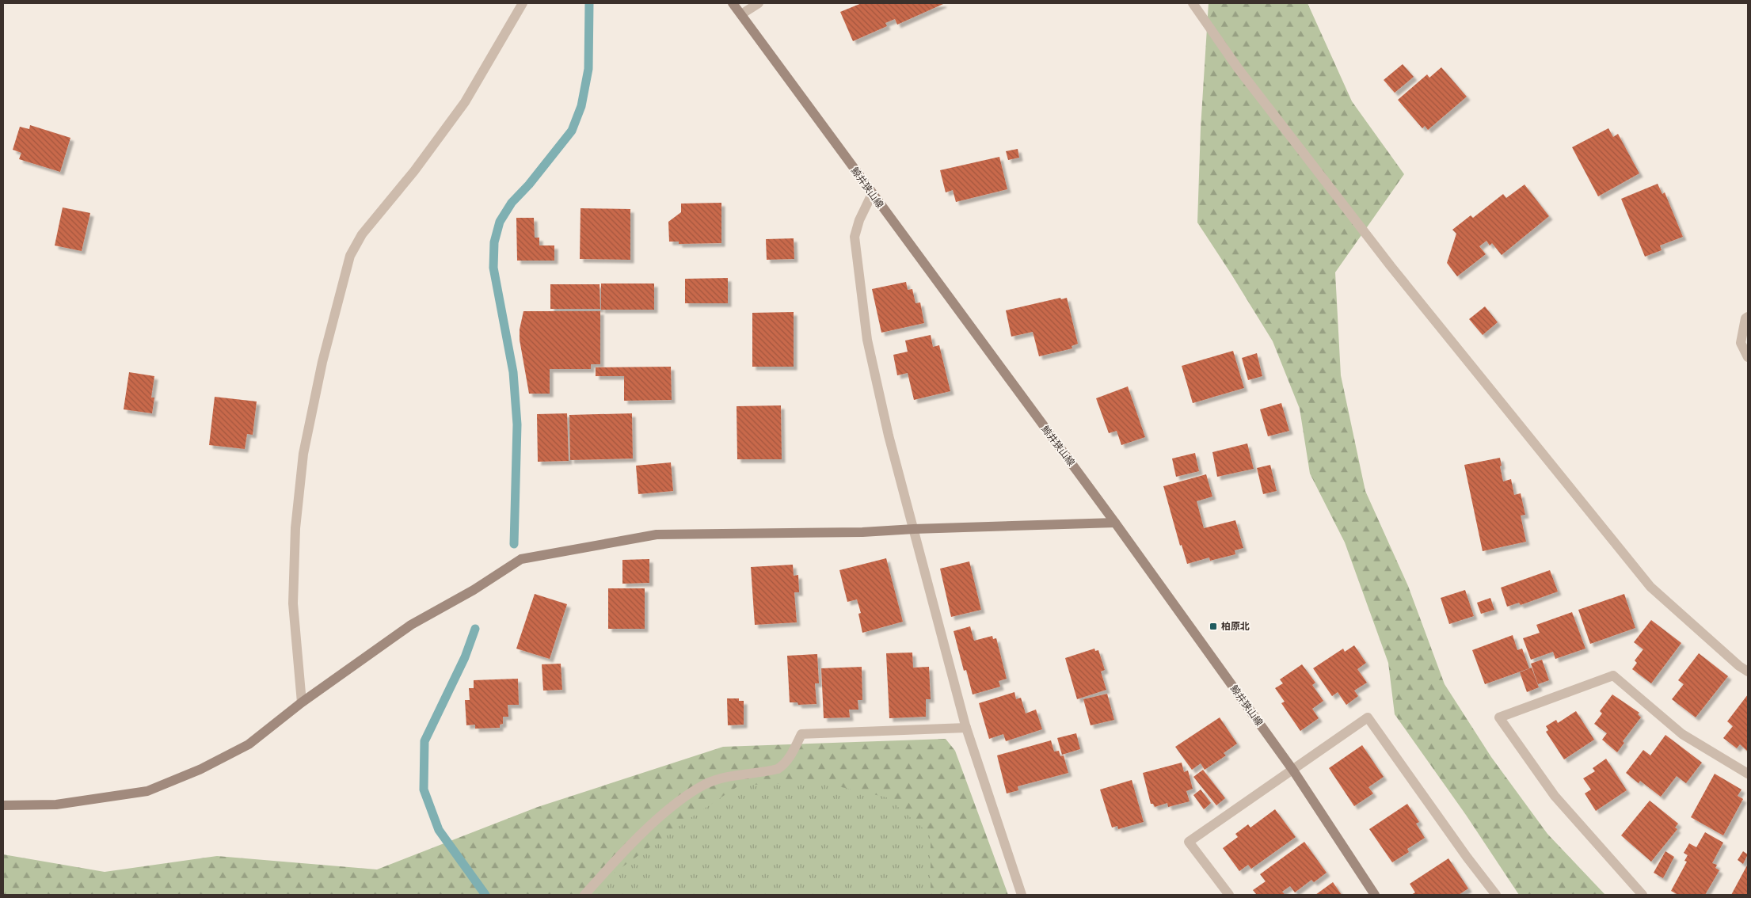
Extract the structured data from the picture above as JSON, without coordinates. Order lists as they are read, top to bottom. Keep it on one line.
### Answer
{"streets":{"street":["鯨井狭山線"]},"places":{"transit":["柏原北"]}}
